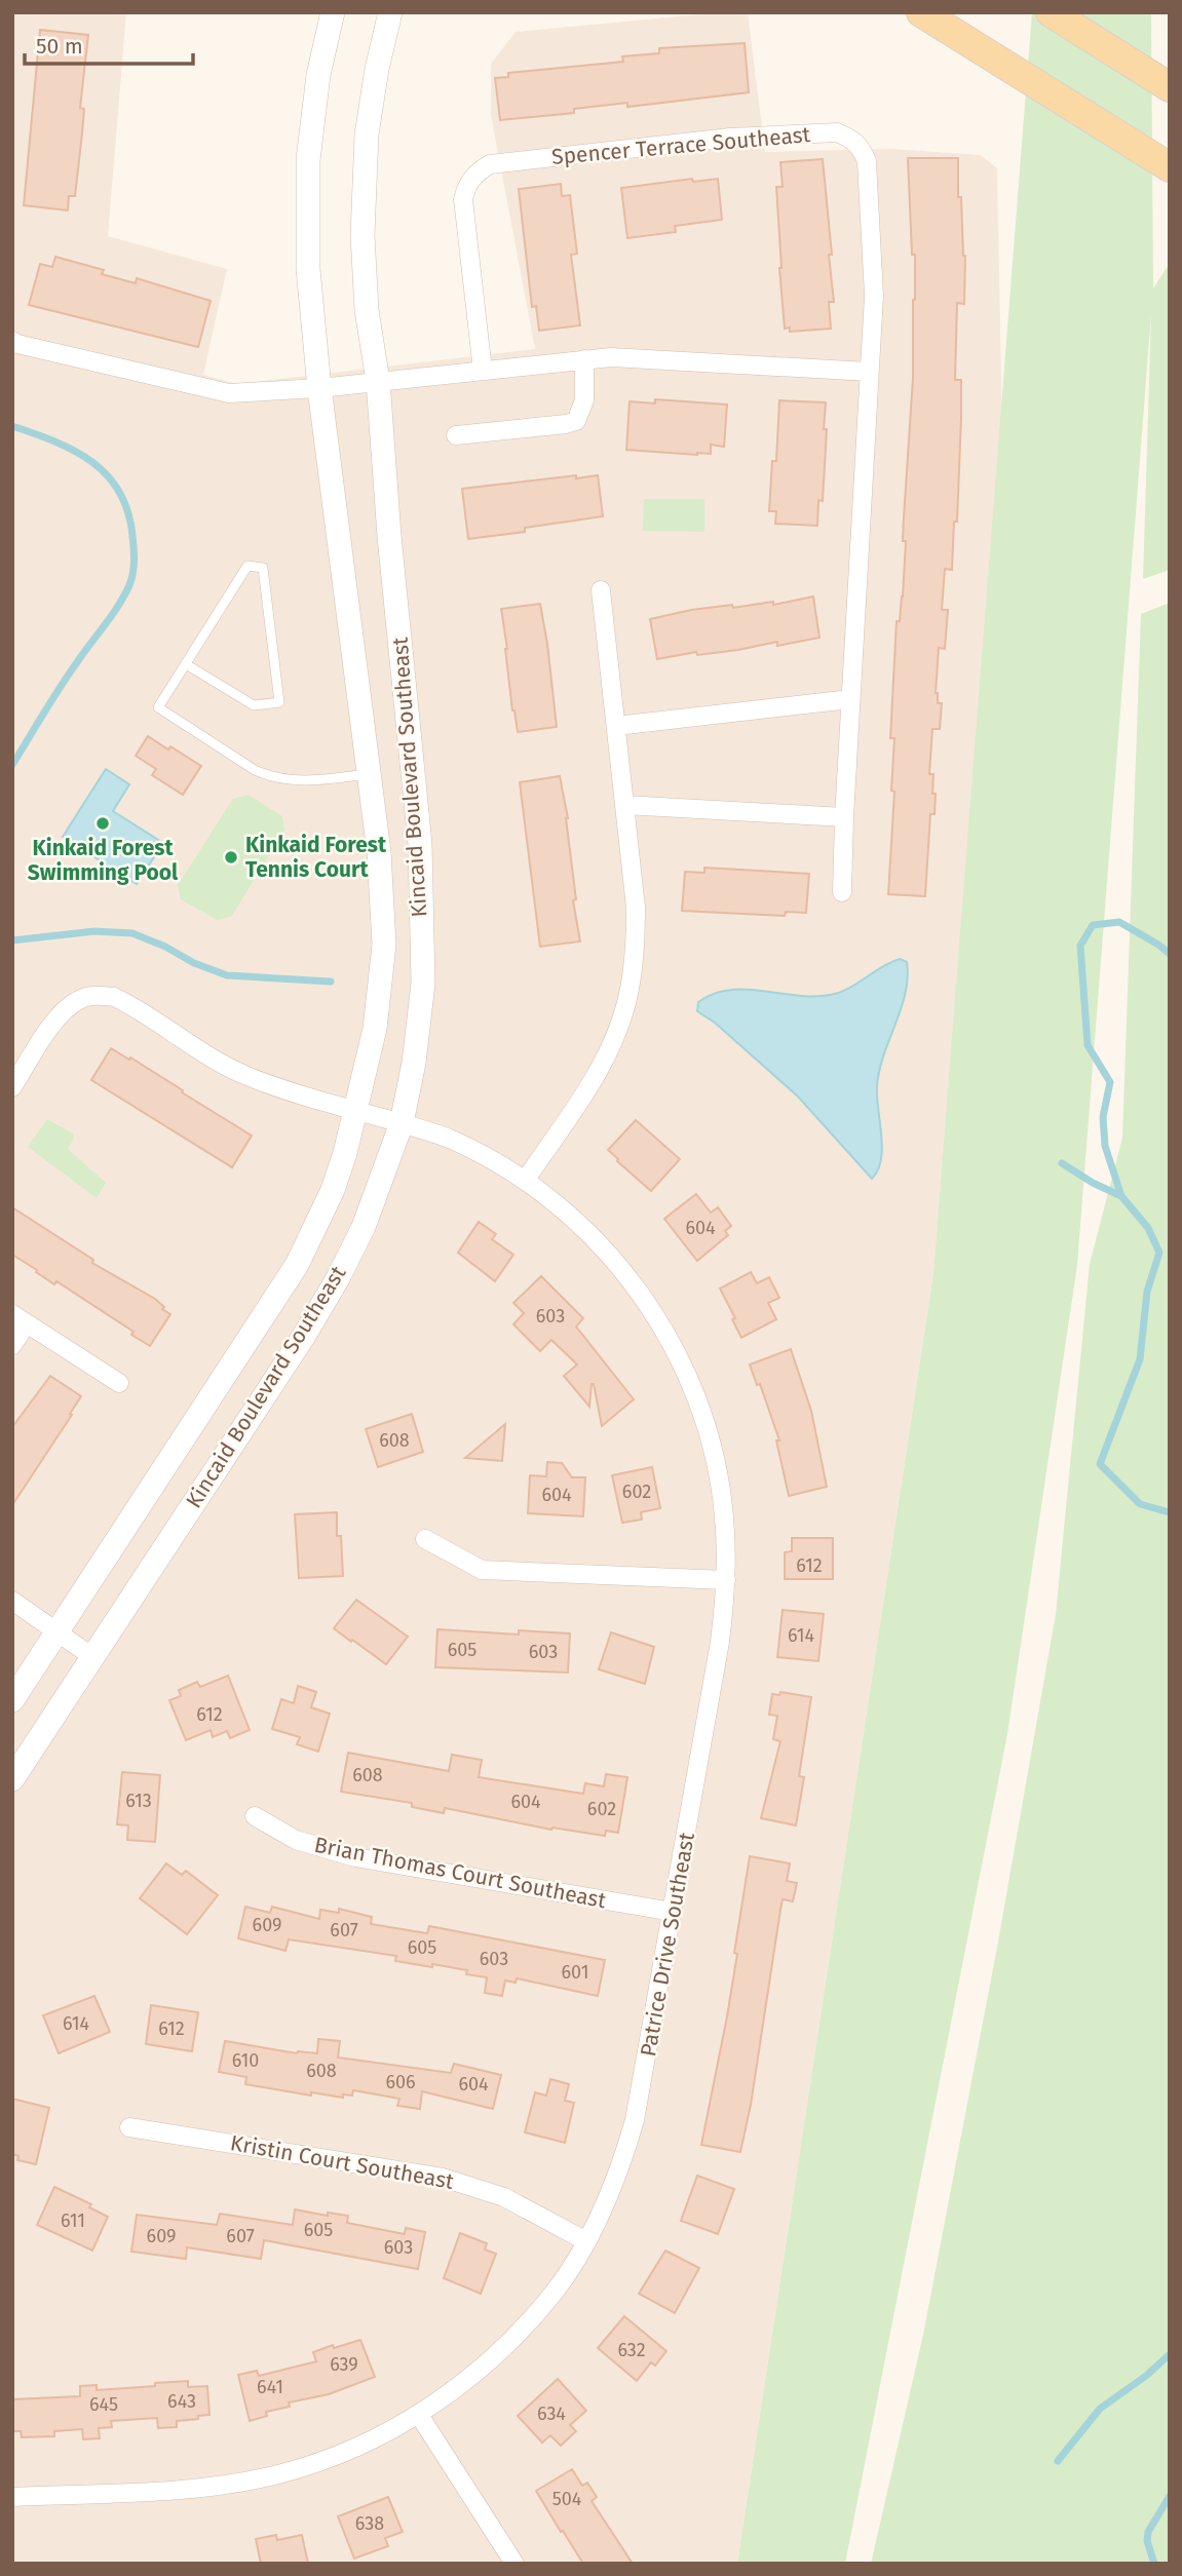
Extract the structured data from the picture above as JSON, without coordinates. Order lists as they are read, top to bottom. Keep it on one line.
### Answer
{"streets":{"street":["Spencer Terrace Southeast","Kincaid Boulevard Southeast","Brian Thomas Court Southeast","Patrice Drive Southeast","Kristin Court Southeast"]},"crossings":[["Kincaid Boulevard Southeast","Patrice Drive Southeast"],["Brian Thomas Court Southeast","Patrice Drive Southeast"],["Patrice Drive Southeast","Kristin Court Southeast"]],"places":["Kinkaid Forest Swimming Pool","Kinkaid Forest Tennis Court"],"house_numbers":["604","603","608","602","604","612","614","605","603","612","608","613","604","602","609","607","605","603","601","614","612","610","608","606","604","611","605","609","607","603","632","639","641","643","645","634","504","638"],"scale_bar":"50 m"}
